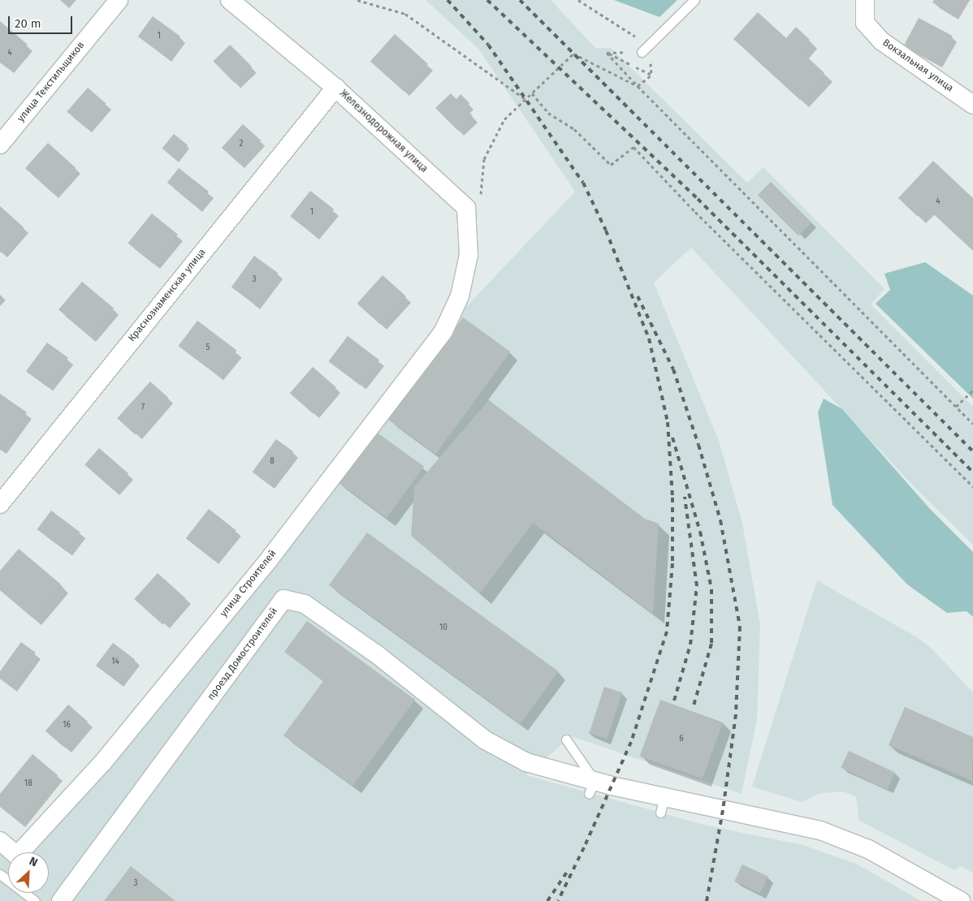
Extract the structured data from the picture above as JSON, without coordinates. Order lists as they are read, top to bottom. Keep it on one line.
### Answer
{"streets":{"street":["Вокзальная улица","улица Текстильщиков","Железнодорожная улица","Краснознаменская улица","улица Строителей","проезд Домостроителей"]},"crossings":[["Железнодорожная улица","Краснознаменская улица"],["Железнодорожная улица","улица Строителей"]],"house_numbers":["1","4","2","4","1","3","5","7","8","10","14","16","6","18","3"],"scale_bar":"20 m","north":"top right"}
